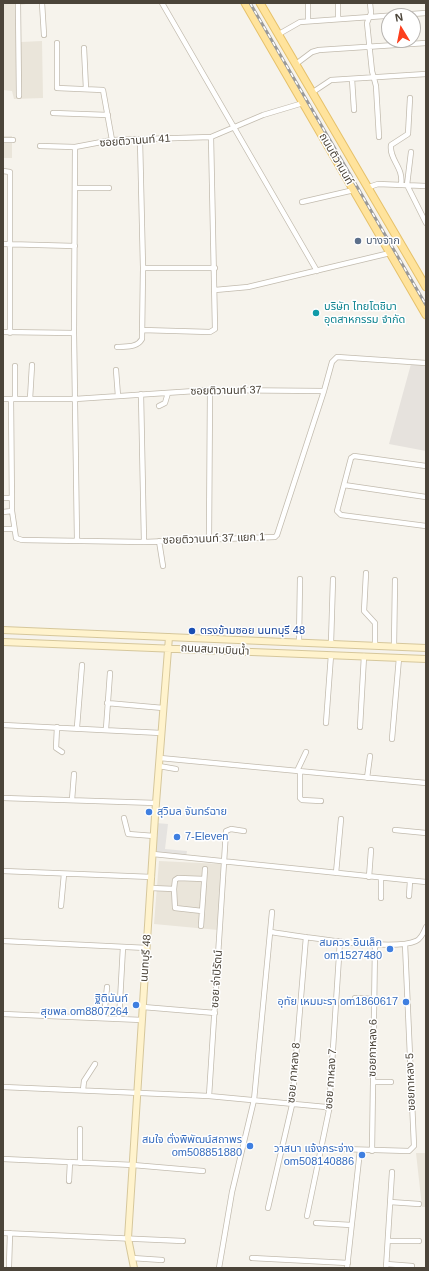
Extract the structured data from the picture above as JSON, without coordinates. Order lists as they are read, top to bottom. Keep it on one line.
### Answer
{"streets":{"main road":["ถนนติวานนท์","ถนนสนามบินน้ำ","นนทบุรี 48"],"street":["ซอยติวานนท์ 41","ซอยติวานนท์ 37","ซอยติวานนท์ 37 แยก 1","ซอย จ่าปิรัตน์","ซอยกาหลง 6","ซอย กาหลง 8","ซอย กาหลง 7","ซอยกาหลง 5"]},"crossings":[["ซอยติวานนท์ 41","ถนนติวานนท์"],["ซอยติวานนท์ 37","ซอยติวานนท์ 37 แยก 1"],["ถนนสนามบินน้ำ","นนทบุรี 48"],["ซอยกาหลง 6","ซอยกาหลง 5"]],"places":["บางจาก","บริษัท ไทยโตชิบา อุตสาหกรรม จำกัด","ตรงข้ามซอย นนทบุรี 48","สุวิมล จันทร์ฉาย","7-Eleven","สมควร อินเล็ก om1527480","อุทัย เหมมะรา om1860617","ฐิตินันท์ สุขพล om8807264","สมใจ ตั่งพิพัฒน์สถาพร om508851880","วาสนา แจ้งกระจ่าง om508140886"],"north":"top"}
